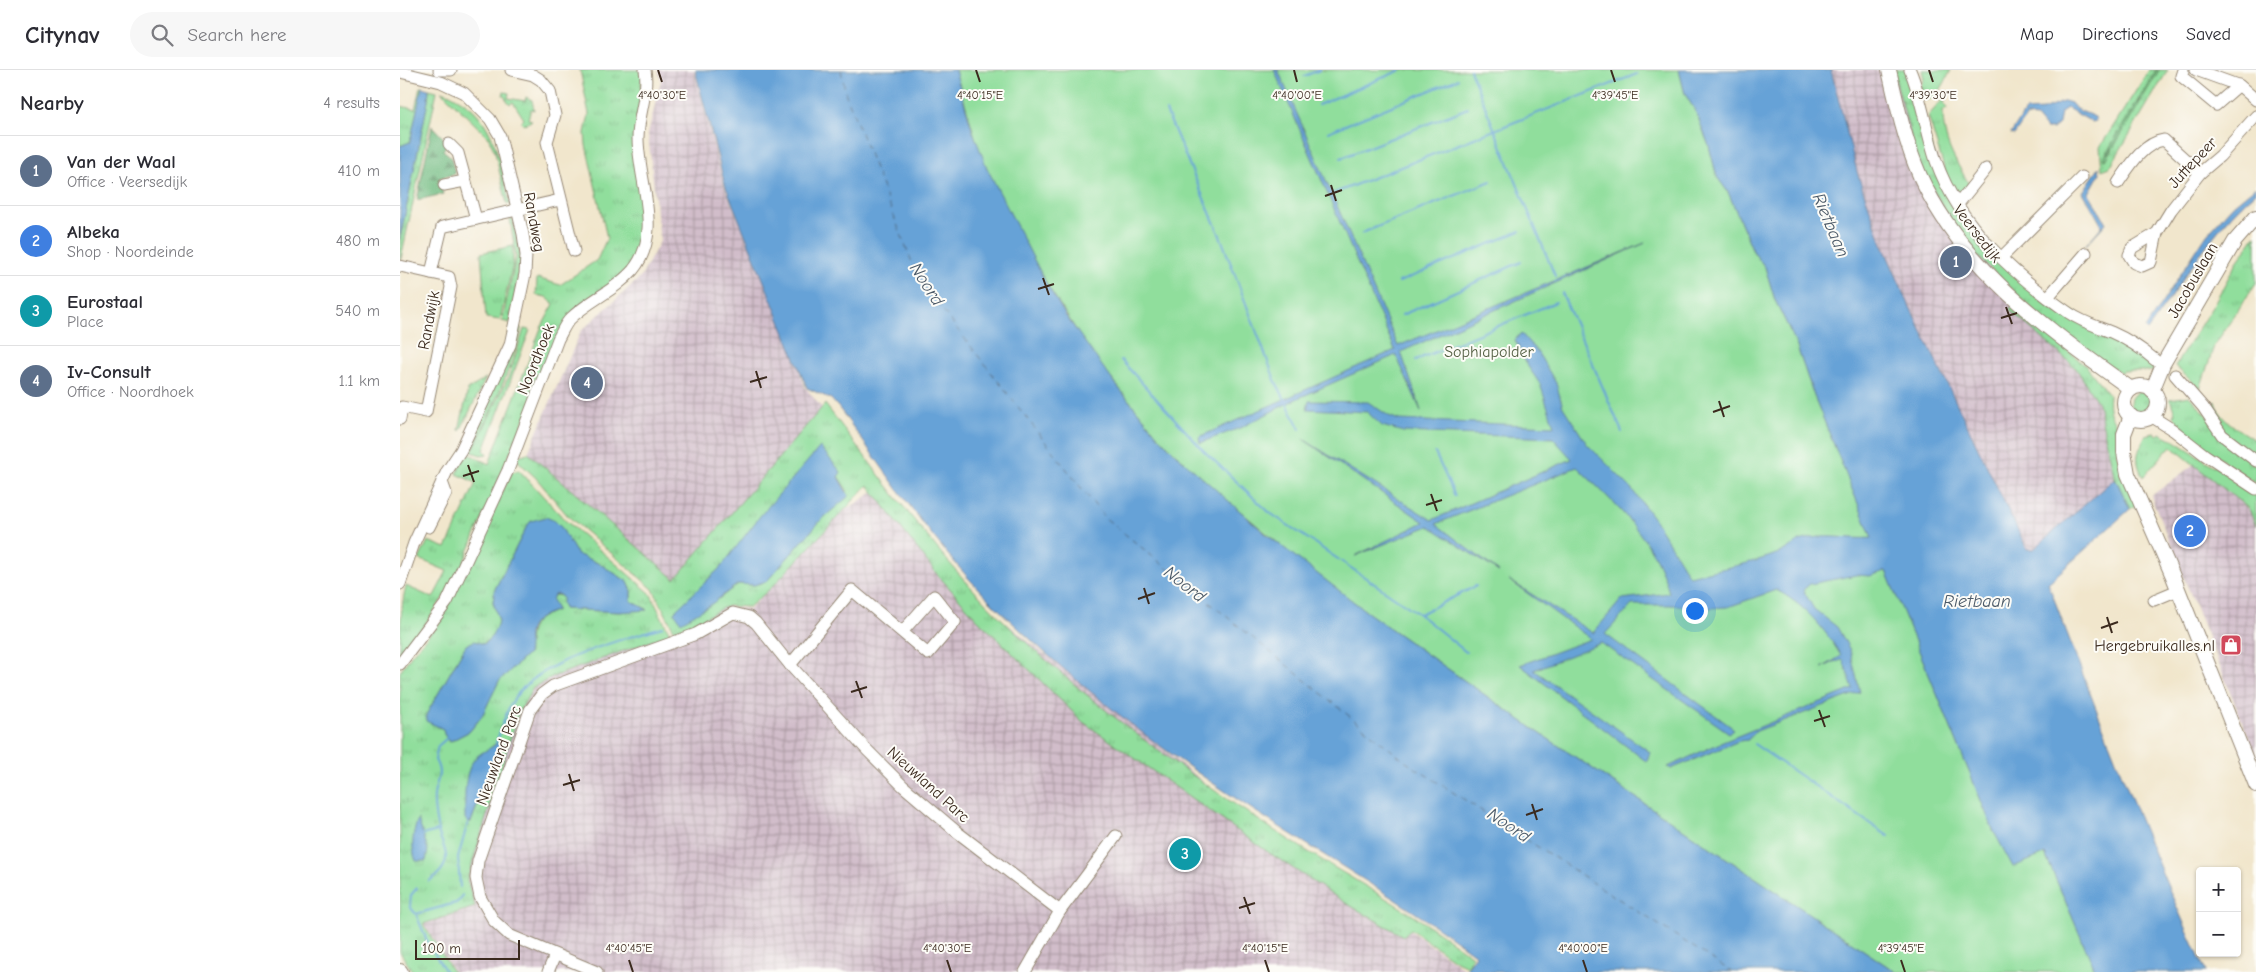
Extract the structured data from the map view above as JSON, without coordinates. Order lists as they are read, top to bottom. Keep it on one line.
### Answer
{"streets":{"main road":["Veersedijk","Jacobuslaan"],"street":["Juttepeer","Randweg","Randwijk","Noordhoek","Nieuwland Parc"]},"crossings":[["Randweg","Randwijk"],["Veersedijk","Jacobuslaan"]],"water":["Rietbaan","Noord"],"parks":["Sophiapolder"],"places":{"shop":["Hergebruikalles.nl"]},"scale_bar":"100 m","page":{"header":"Citynav","search":"Search here","nav":["Map","Directions","Saved"],"heading":["Nearby","4 results"],"list":[{"mark":"1","name":"Van der Waal","note":"Office · Veersedijk","value":"410 m"},{"mark":"2","name":"Albeka","note":"Shop · Noordeinde","value":"480 m"},{"mark":"3","name":"Eurostaal","note":"Place","value":"540 m"},{"mark":"4","name":"Iv-Consult","note":"Office · Noordhoek","value":"1.1 km"}],"pins":["1","4","2","3"],"map_buttons":["+","−"],"scale":"100 m"},"coordinates":["4°40'30\"E","4°40'15\"E","4°40'00\"E","4°39'45\"E","4°39'30\"E","4°40'45\"E"]}
